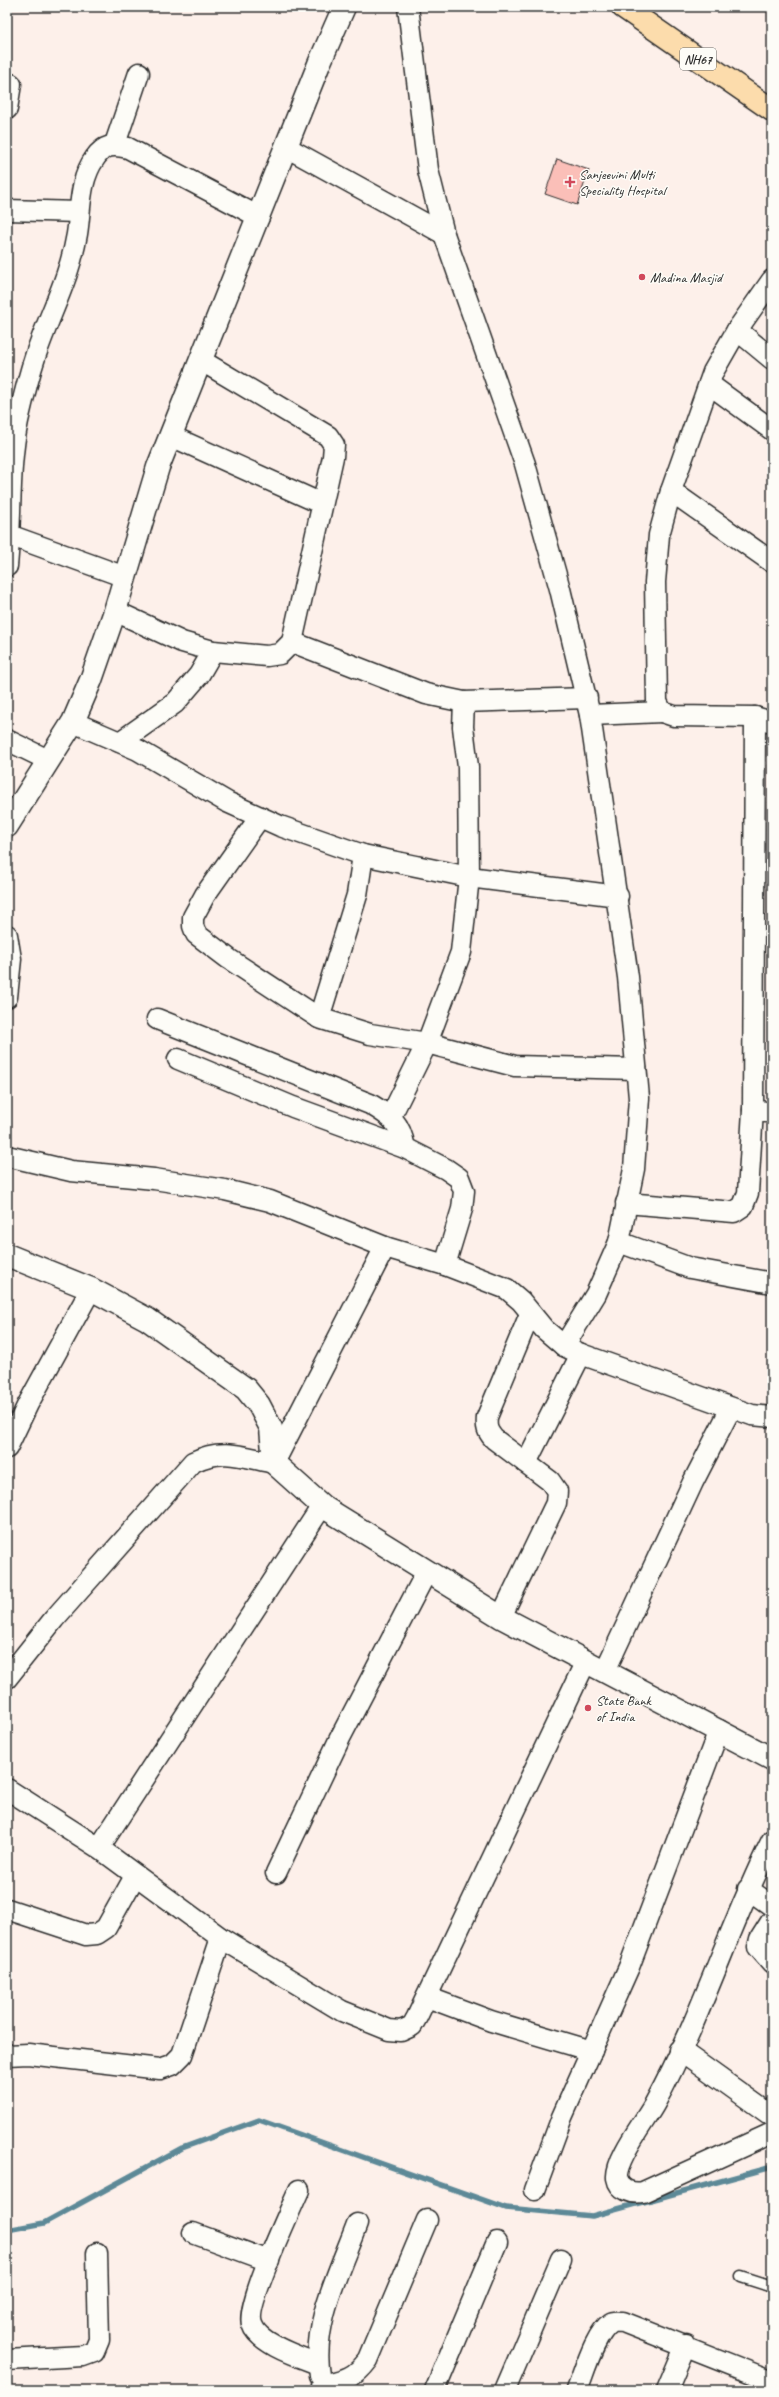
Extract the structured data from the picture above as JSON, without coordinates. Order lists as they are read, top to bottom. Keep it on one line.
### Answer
{"streets":{"highway":["NH67"]},"places":{"health":["Sanjeevini Multi Speciality Hospital"],"other":["Madina Masjid","State Bank of India"]}}
